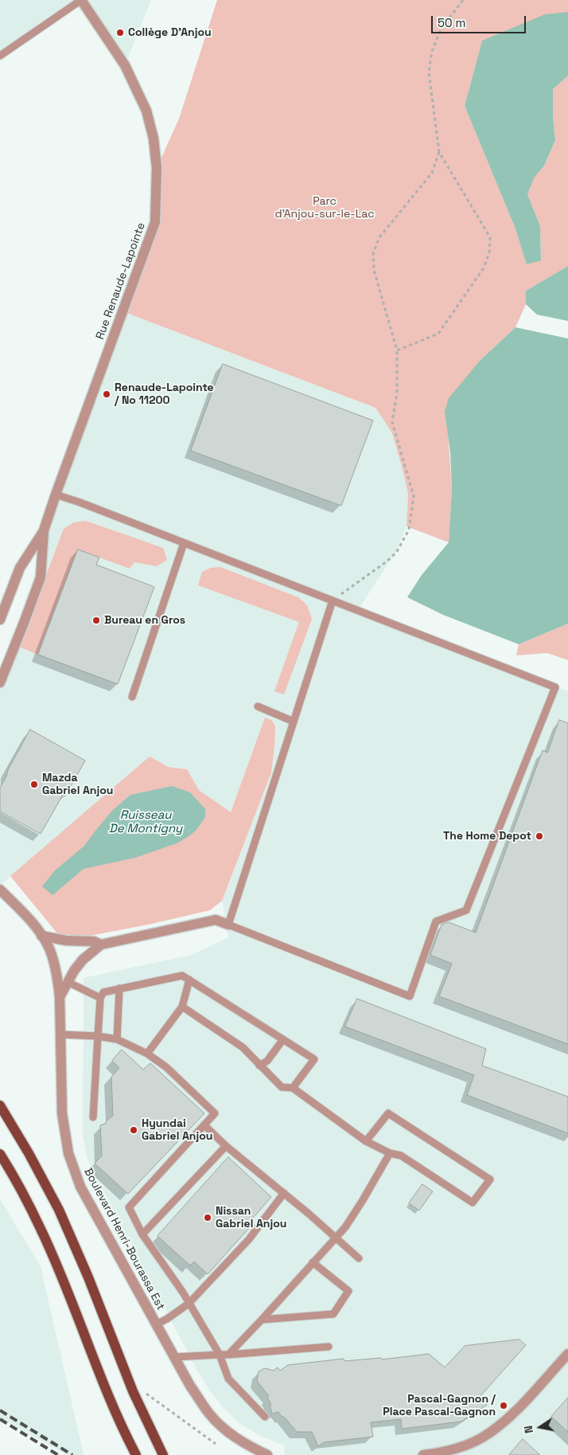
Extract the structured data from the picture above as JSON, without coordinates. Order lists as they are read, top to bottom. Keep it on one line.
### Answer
{"streets":{"street":["Rue Renaude-Lapointe","Boulevard Henri-Bourassa Est"]},"water":["Ruisseau De Montigny"],"parks":["Parc d'Anjou-sur-le-Lac"],"places":["Collège D'Anjou","Renaude-Lapointe / No 11200","Bureau en Gros","Mazda Gabriel Anjou","The Home Depot","Hyundai Gabriel Anjou","Nissan Gabriel Anjou","Pascal-Gagnon / Place Pascal-Gagnon"],"scale_bar":"50 m","north":"left"}
